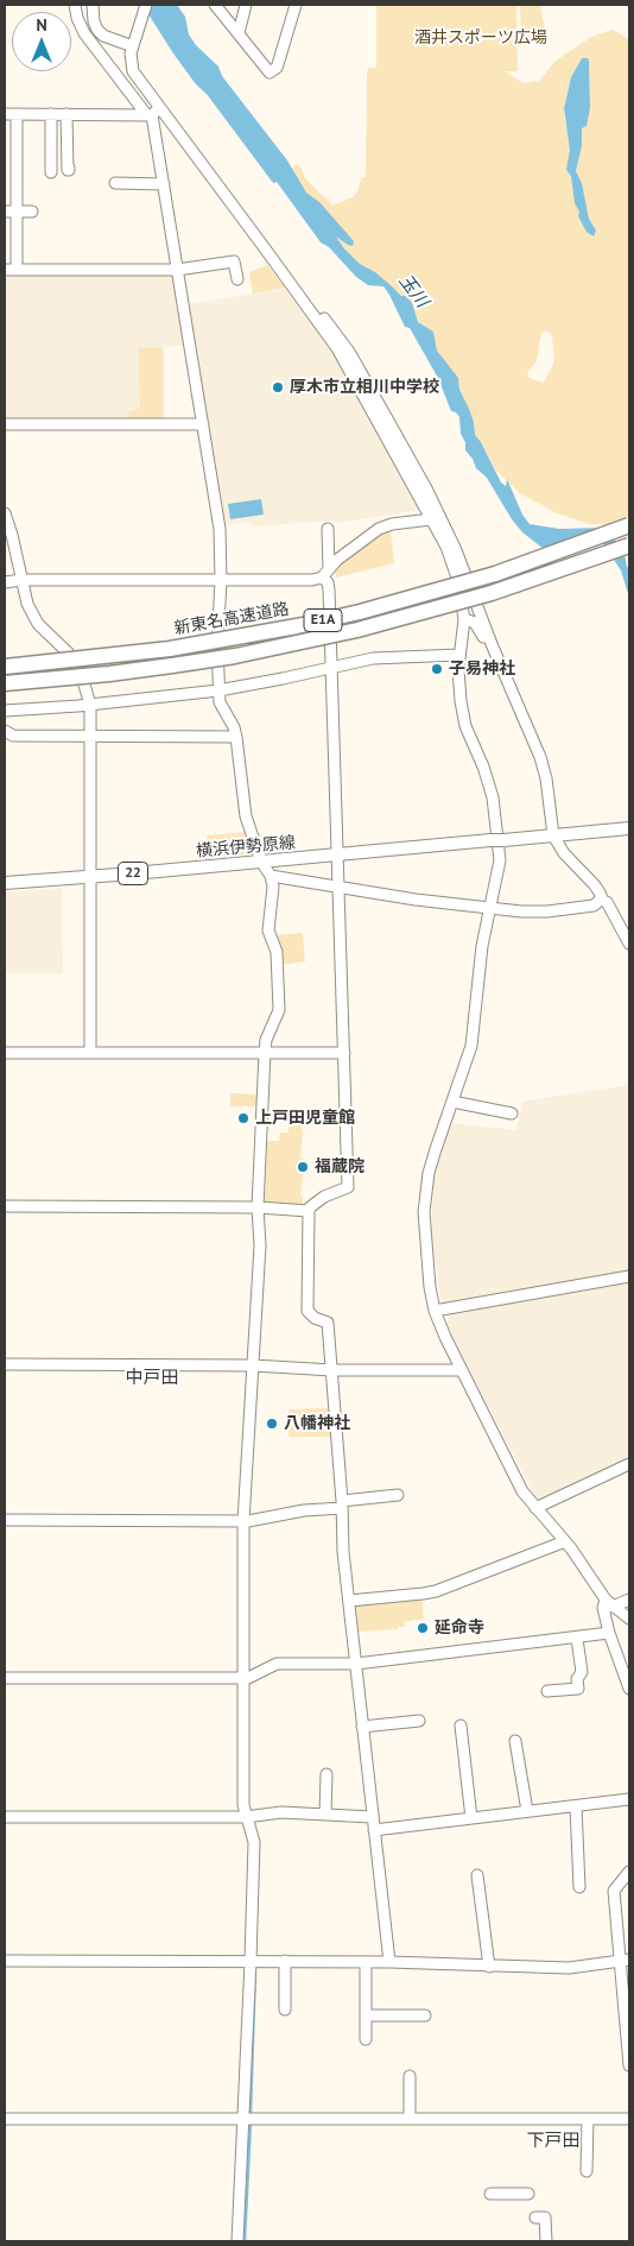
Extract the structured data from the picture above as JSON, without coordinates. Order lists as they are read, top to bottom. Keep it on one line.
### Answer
{"streets":{"highway":["新東名高速道路","E1A"],"main road":["横浜伊勢原線","22"]},"crossings":[["横浜伊勢原線","22"]],"districts":["中戸田","下戸田"],"water":["玉川"],"parks":["酒井スポーツ広場"],"places":["厚木市立相川中学校","子易神社","上戸田児童館","福蔵院","八幡神社","延命寺"],"north":"top"}
